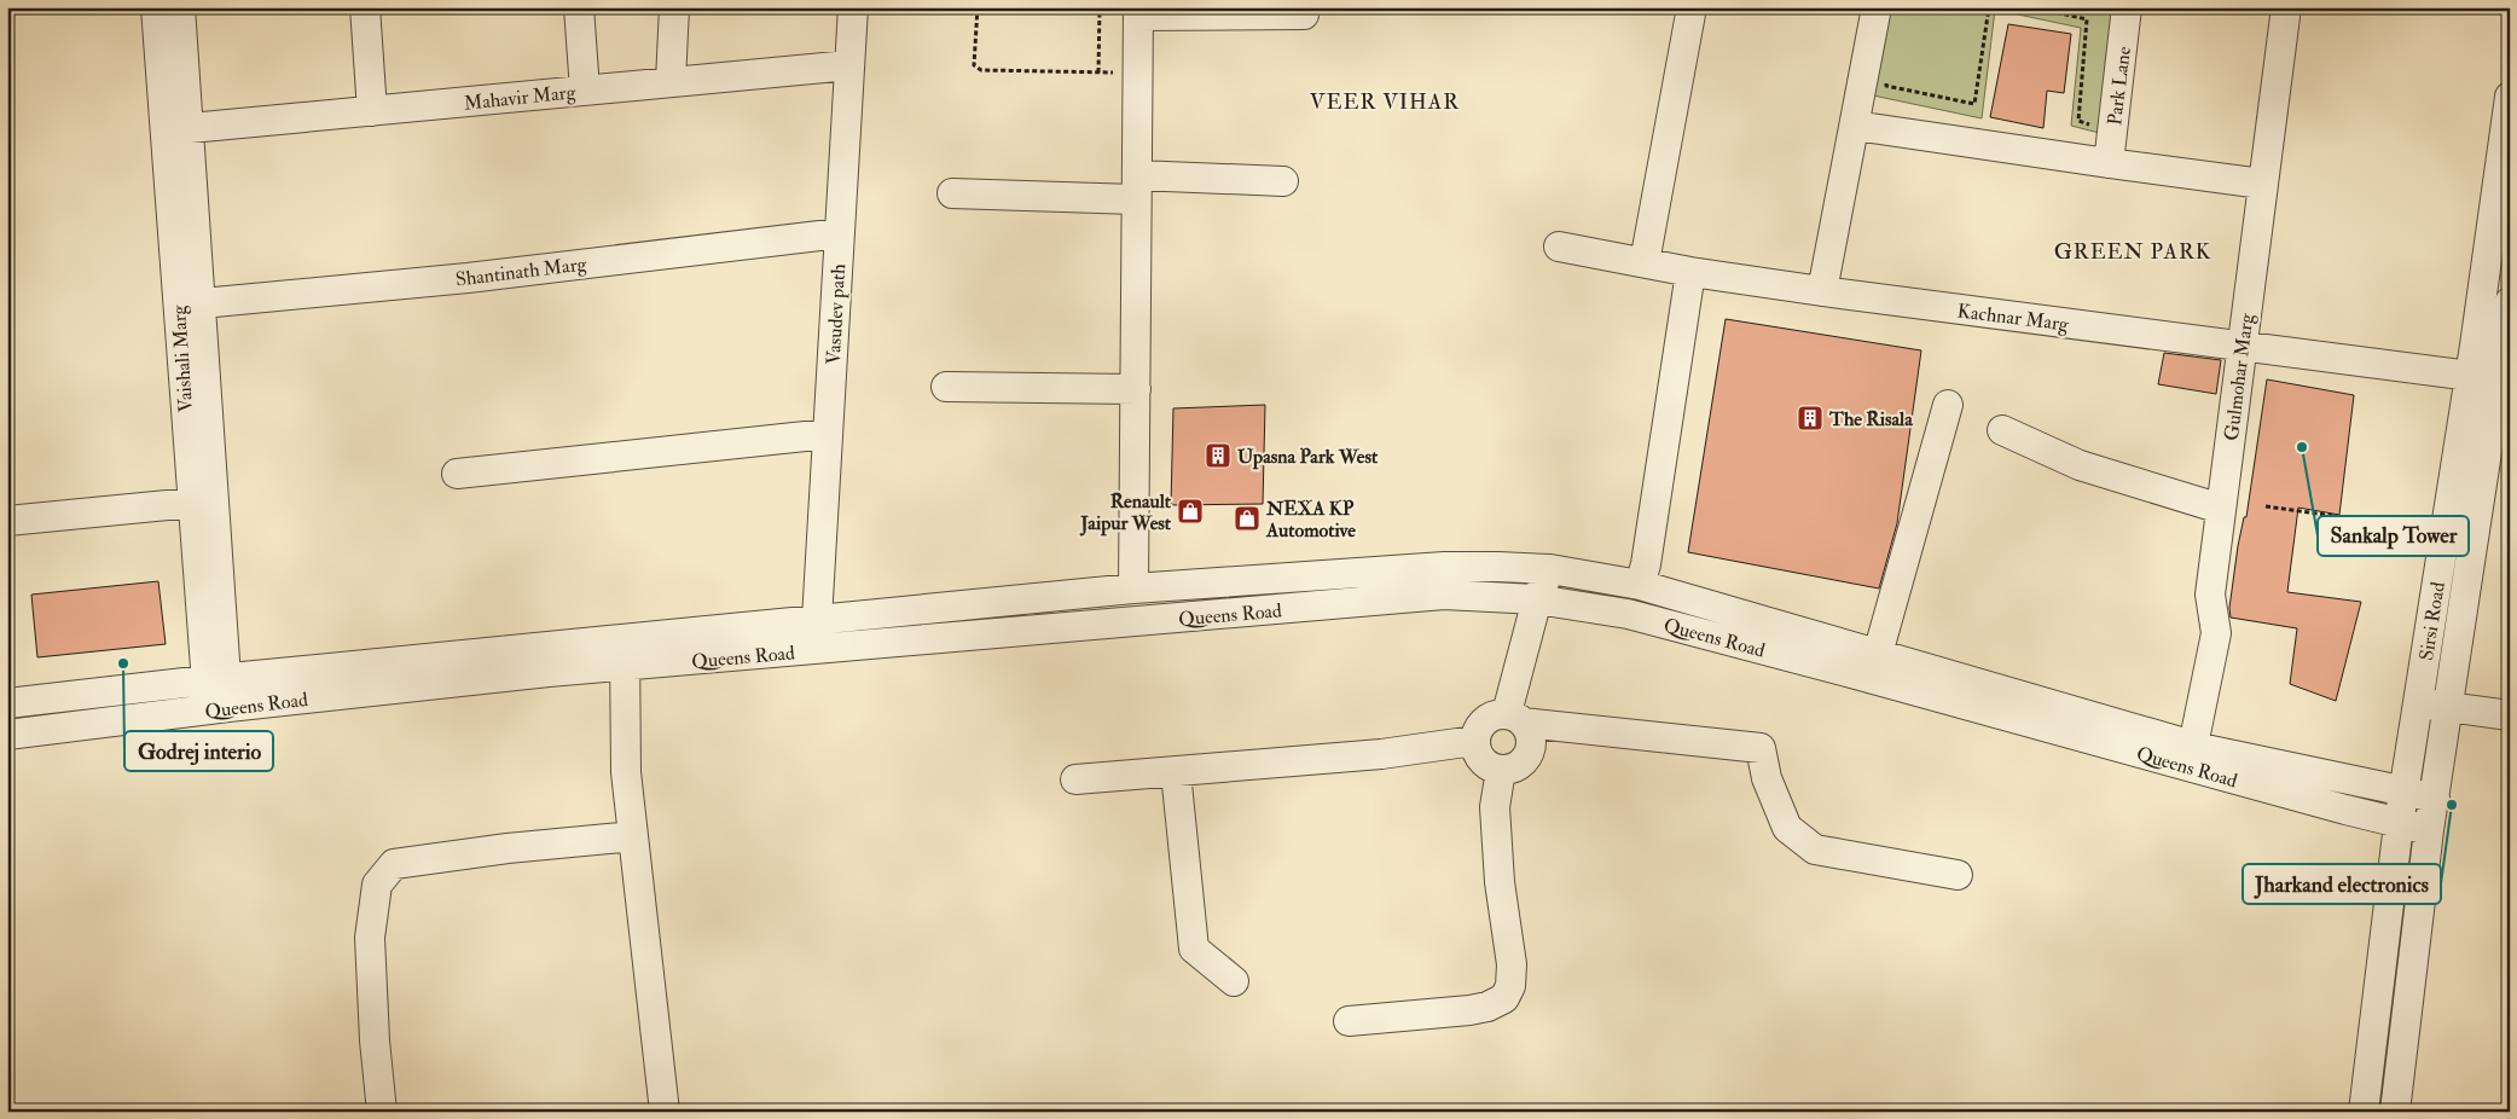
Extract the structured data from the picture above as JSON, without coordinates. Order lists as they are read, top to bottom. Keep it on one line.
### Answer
{"streets":{"street":["Park Lane","Mahavir Marg","Shantinath Marg","Vasudev path","Kachnar Marg","Vaishali Marg","Gulmohar Marg","Queens Road","Sirsi Road"]},"crossings":[["Mahavir Marg","Vasudev path"],["Mahavir Marg","Vaishali Marg"],["Shantinath Marg","Vasudev path"],["Shantinath Marg","Vaishali Marg"],["Vasudev path","Queens Road"],["Kachnar Marg","Gulmohar Marg"],["Kachnar Marg","Sirsi Road"],["Vaishali Marg","Queens Road"],["Gulmohar Marg","Queens Road"],["Queens Road","Sirsi Road"]],"districts":["VEER VIHAR","GREEN PARK"],"places":{"building":["The Risala","Upasna Park West"],"other":["Sankalp Tower","Godrej interio","Jharkand electronics"],"shop":["Renault Jaipur West","NEXA KP Automotive"]}}
